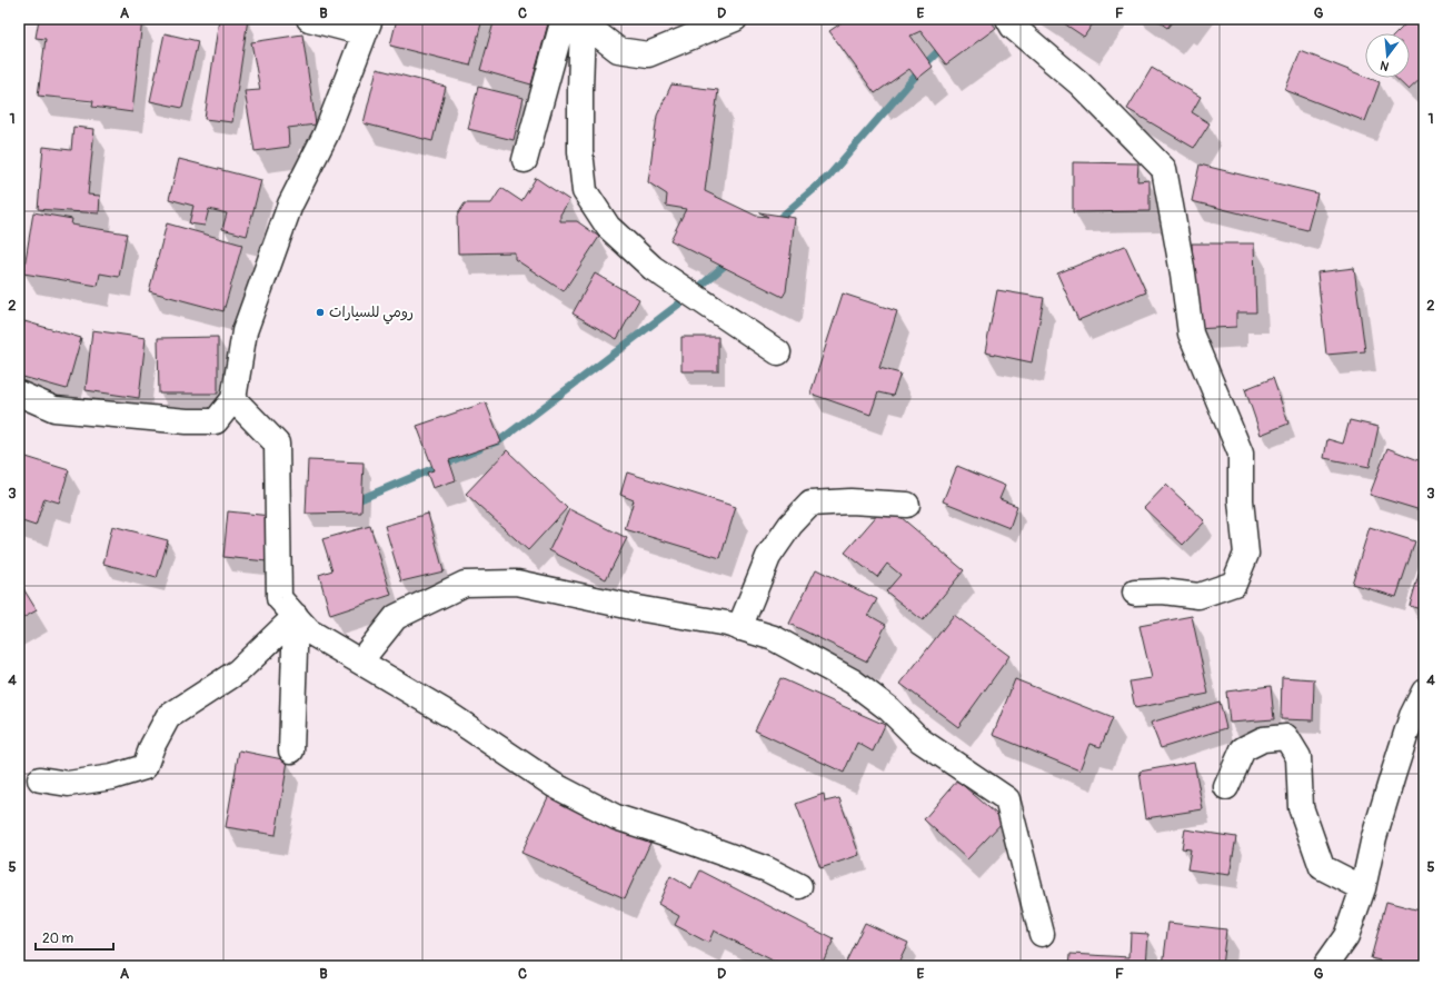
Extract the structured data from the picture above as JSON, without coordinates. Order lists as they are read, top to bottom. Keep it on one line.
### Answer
{"places":["رومي للسيارات"],"scale_bar":"20 m","north":"bottom","grid":{"columns":["A","B","C","D","E","F","G"],"rows":["1","2","3","4","5"]}}
